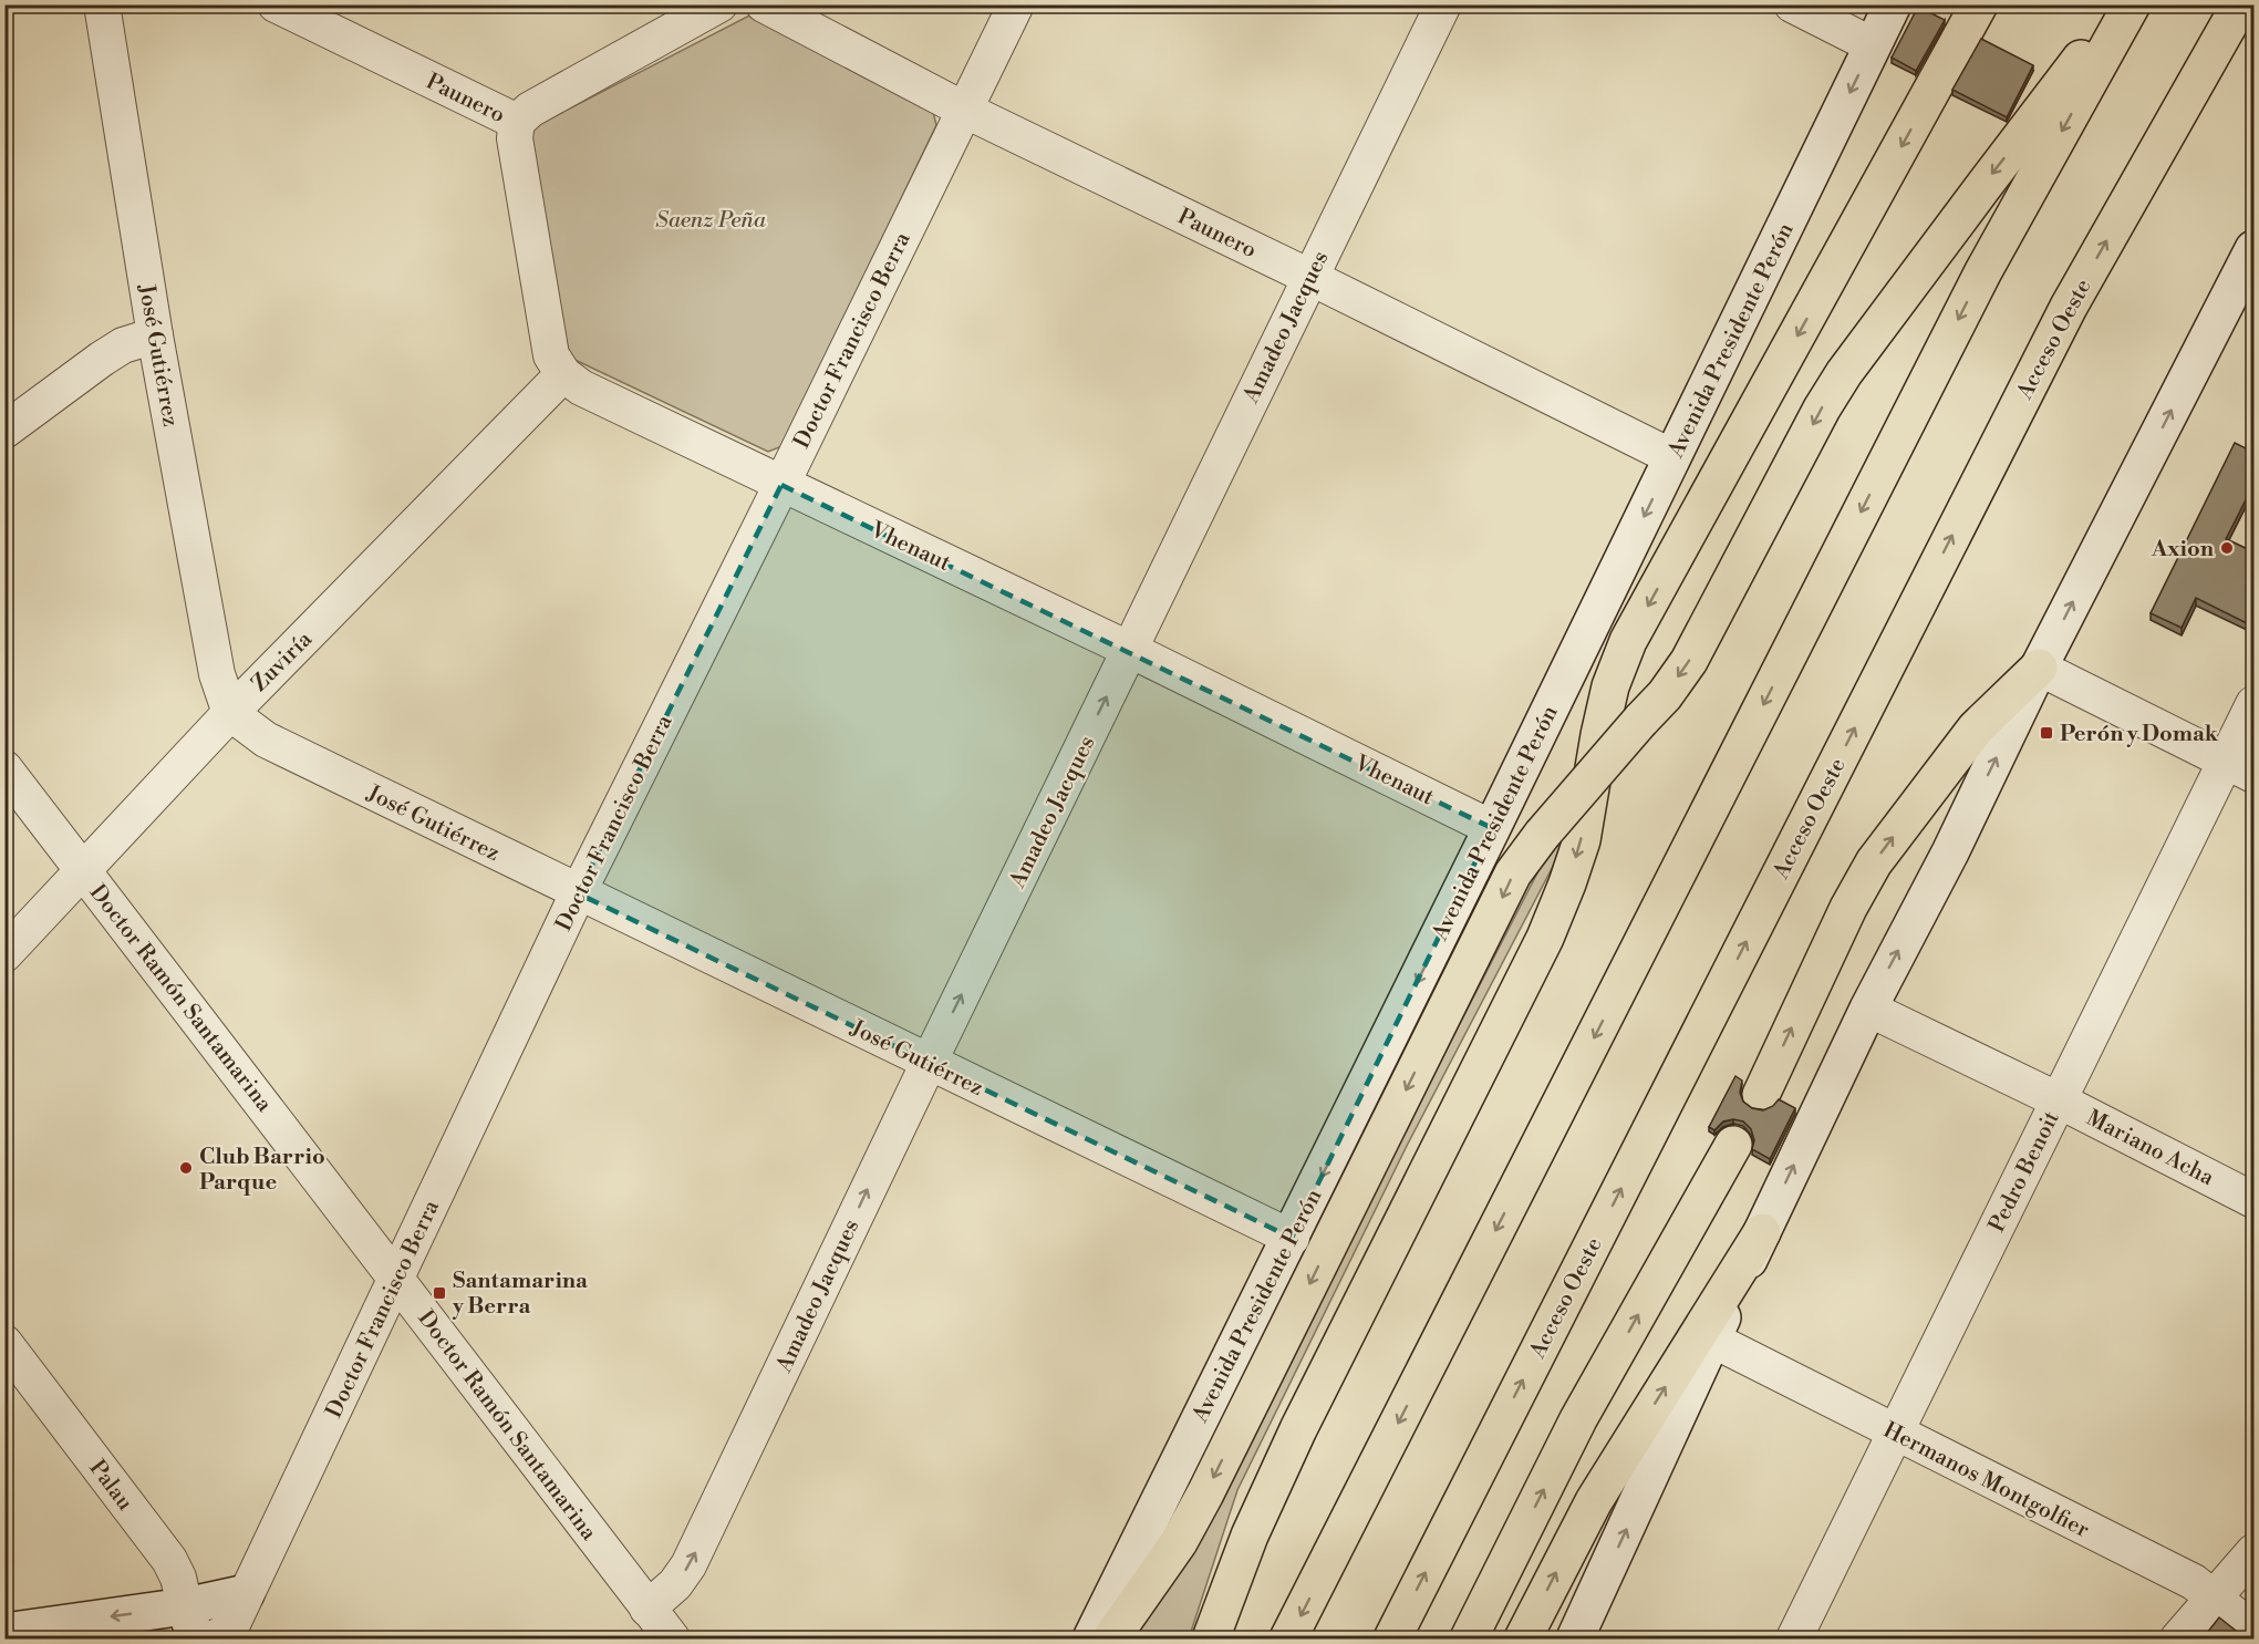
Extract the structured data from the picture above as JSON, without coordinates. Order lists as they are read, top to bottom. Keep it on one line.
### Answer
{"streets":{"highway":["Acceso Oeste"],"main road":["Avenida Presidente Perón"],"street":["Paunero","Amadeo Jacques","Doctor Francisco Berra","José Gutiérrez","Vhenaut","Zuviría","Doctor Ramón Santamarina","Mariano Acha","Pedro Benoit","Hermanos Montgolfier","Palau"]},"crossings":[["Paunero","Amadeo Jacques"],["Paunero","Doctor Francisco Berra"],["Paunero","Avenida Presidente Perón"],["Amadeo Jacques","José Gutiérrez"],["Amadeo Jacques","Vhenaut"],["Amadeo Jacques","Doctor Ramón Santamarina"],["Doctor Francisco Berra","José Gutiérrez"],["Doctor Francisco Berra","Vhenaut"],["Doctor Francisco Berra","Doctor Ramón Santamarina"],["Avenida Presidente Perón","José Gutiérrez"],["Avenida Presidente Perón","Vhenaut"],["José Gutiérrez","Zuviría"],["Vhenaut","Zuviría"],["Zuviría","Doctor Ramón Santamarina"],["Mariano Acha","Pedro Benoit"],["Pedro Benoit","Hermanos Montgolfier"]],"one_way":["Amadeo Jacques","Avenida Presidente Perón"],"parks":["Saenz Peña"],"places":{"other":["Axion","Club Barrio Parque"],"transit":["Perón y Domak","Santamarina y Berra"]}}
